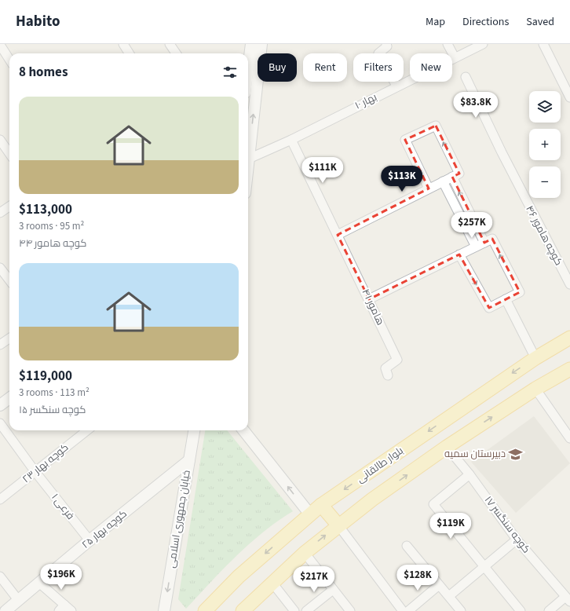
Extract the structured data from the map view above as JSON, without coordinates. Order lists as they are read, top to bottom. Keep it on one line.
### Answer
{"streets":{"main road":["بلوار طالقانی"],"street":["بهار ۱۰","کوچه هامور ۴۶","هامور ۴۱","کوچه بهار ۲۳","فرعی ۱","خیابان جمهوری اسلامی","کوچه سنگسر ۱۷","کوچه بهار ۲۵"]},"crossings":[["بهار ۱۰","هامور ۴۱"],["کوچه بهار ۲۳","فرعی ۱"],["فرعی ۱","کوچه بهار ۲۵"],["خیابان جمهوری اسلامی","کوچه بهار ۲۵"]],"one_way":["خیابان جمهوری اسلامی"],"places":{"school or university":["دبیرستان سمیه"]},"page":{"header":"Habito","nav":["Map","Directions","Saved"],"chip":["Buy","Rent","Filters","New"],"heading":"8 homes","map_buttons":["+","−"],"list":[{"name":"$113,000","note":"3 rooms · 95 m² · کوچه هامور ۴۴"},{"name":"$119,000","note":"3 rooms · 113 m² · کوچه سنگسر ۱۵"}],"price":["$83.8K","$111K","$113K","$257K","$119K","$196K","$128K","$217K"]}}
